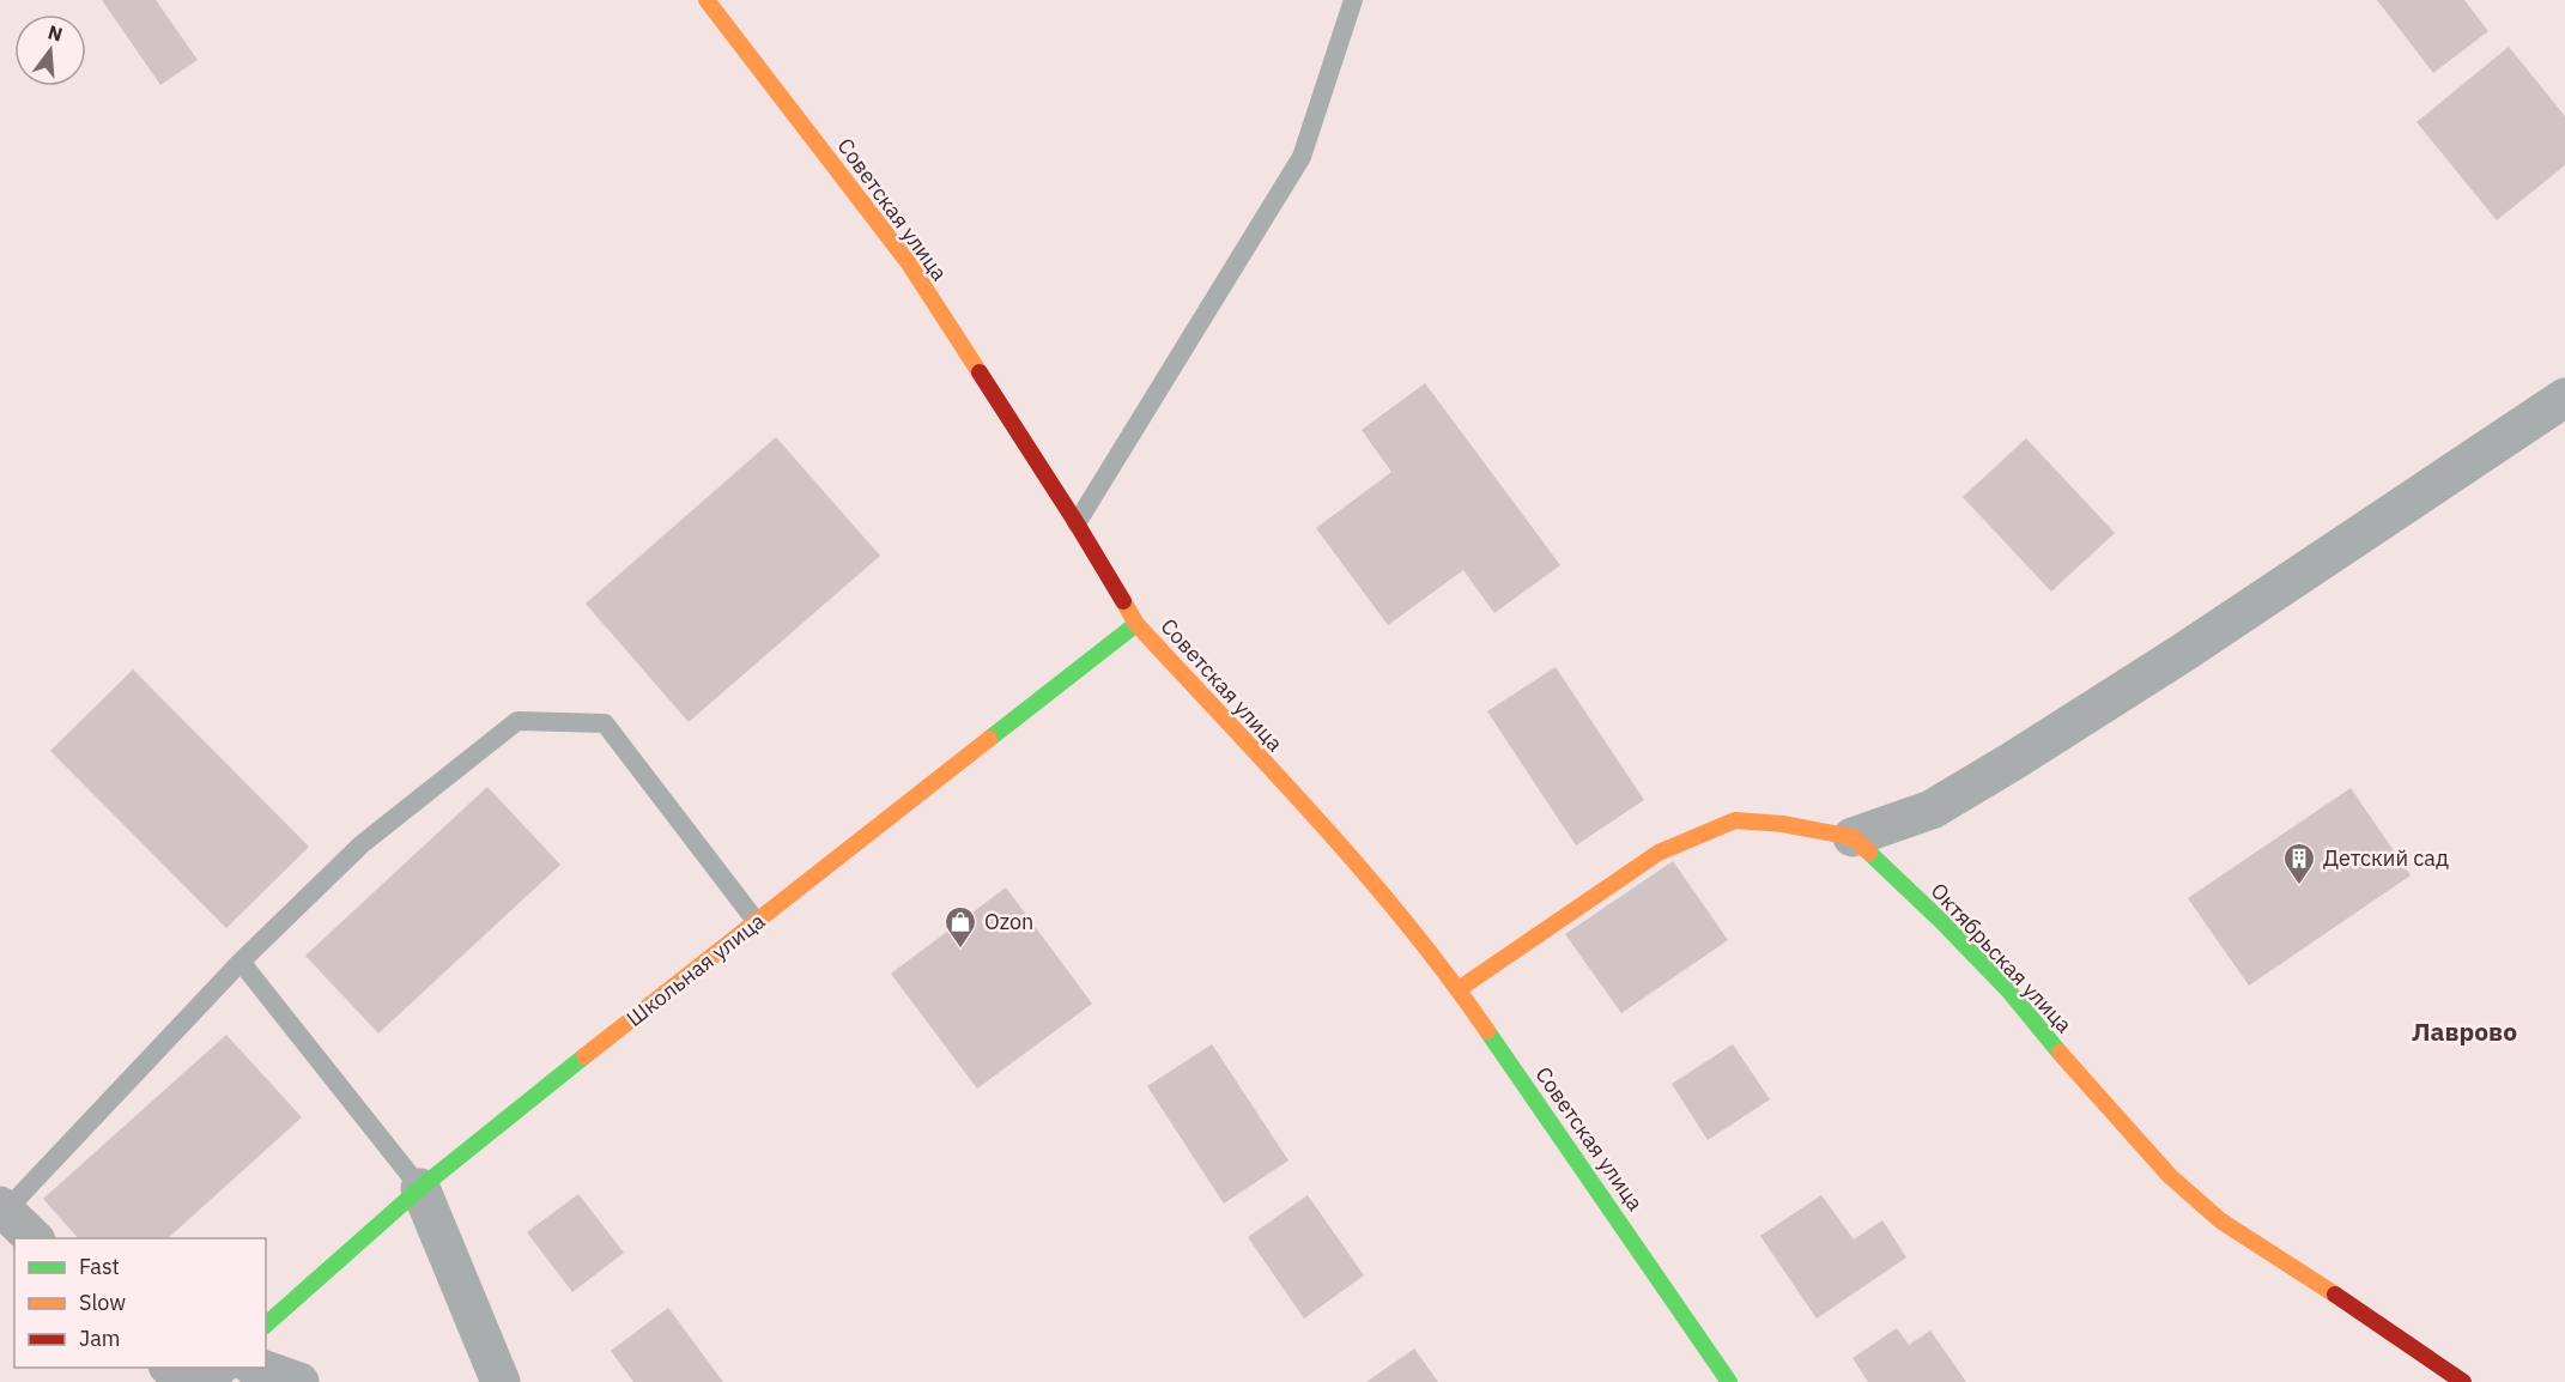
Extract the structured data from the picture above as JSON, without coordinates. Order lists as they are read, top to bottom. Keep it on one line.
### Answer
{"streets":{"street":["Советская улица","Октябрьская улица","Школьная улица"]},"crossings":[["Советская улица","Школьная улица"]],"districts":["Лаврово"],"places":{"building":["Детский сад"],"shop":["Ozon"]},"legend":["Fast","Slow","Jam"],"north":"top"}
